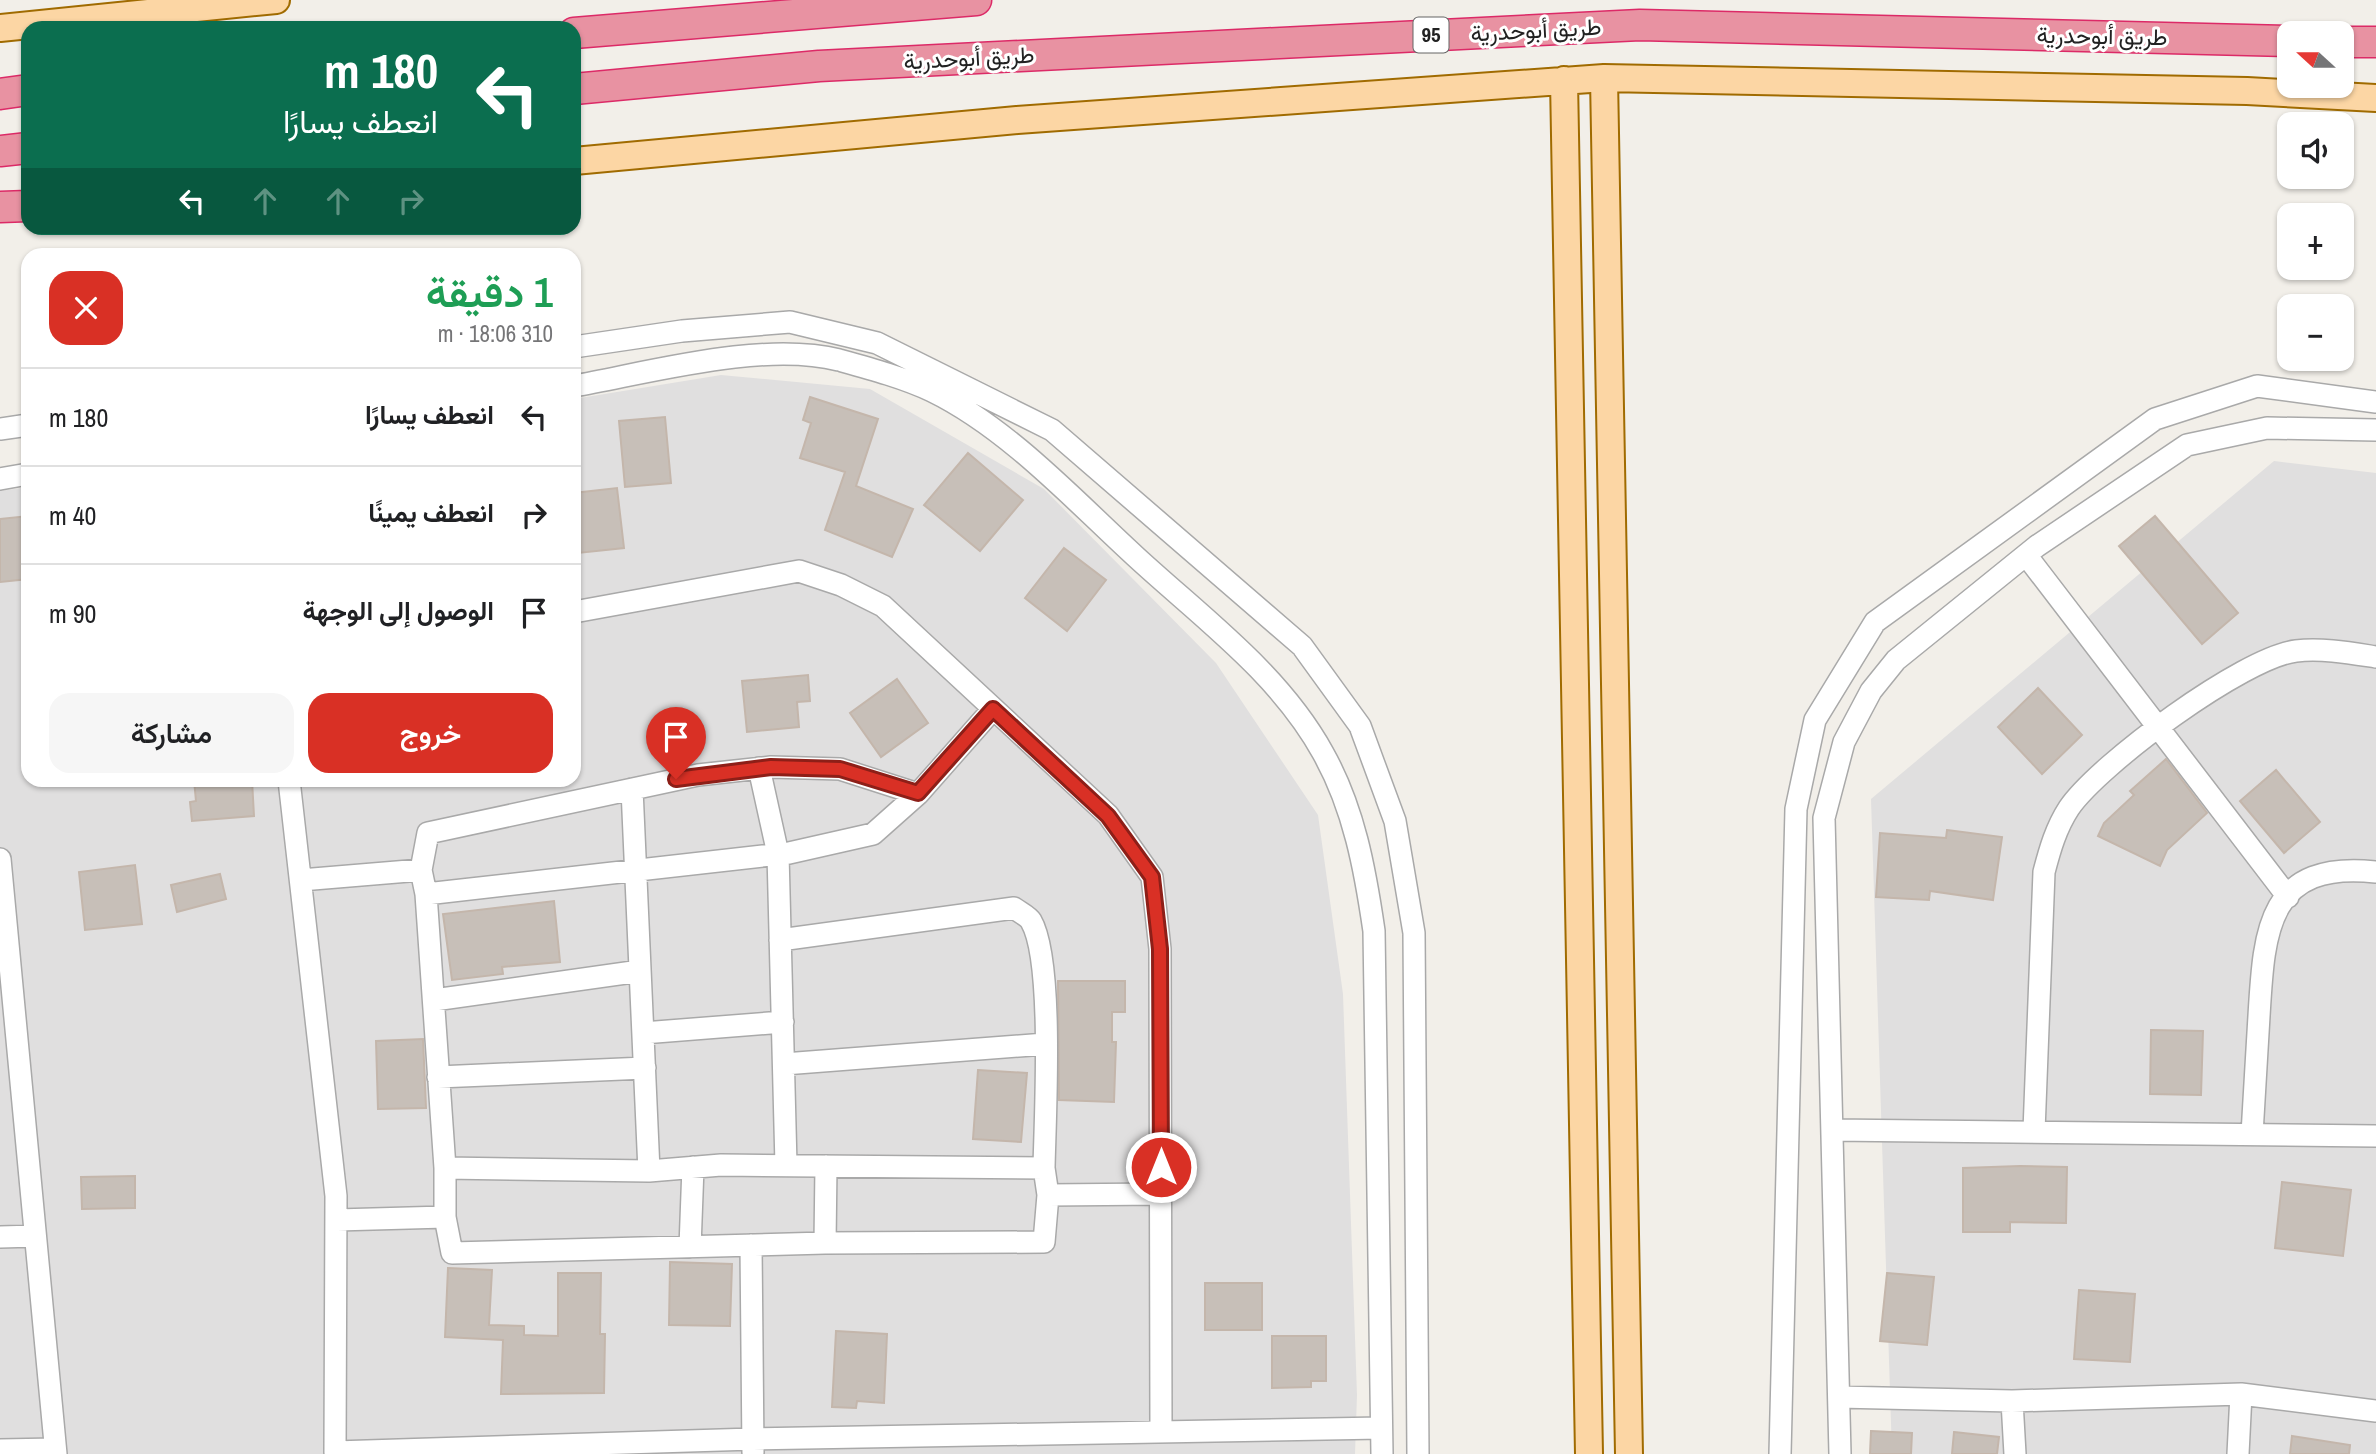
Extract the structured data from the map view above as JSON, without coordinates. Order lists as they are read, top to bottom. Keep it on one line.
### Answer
{"streets":{"highway":["طريق أبوحدرية","95"]},"north":"left","page":{"map_buttons":["+","−"],"turn":["180 m","انعطف يسارًا"],"heading":["1 دقيقة","310 m · 18:06"],"list":[{"name":"انعطف يسارًا","value":"180 m"},{"name":"انعطف يمينًا","value":"40 m"},{"name":"الوصول إلى الوجهة","value":"90 m"}],"buttons":["خروج","مشاركة"]}}
